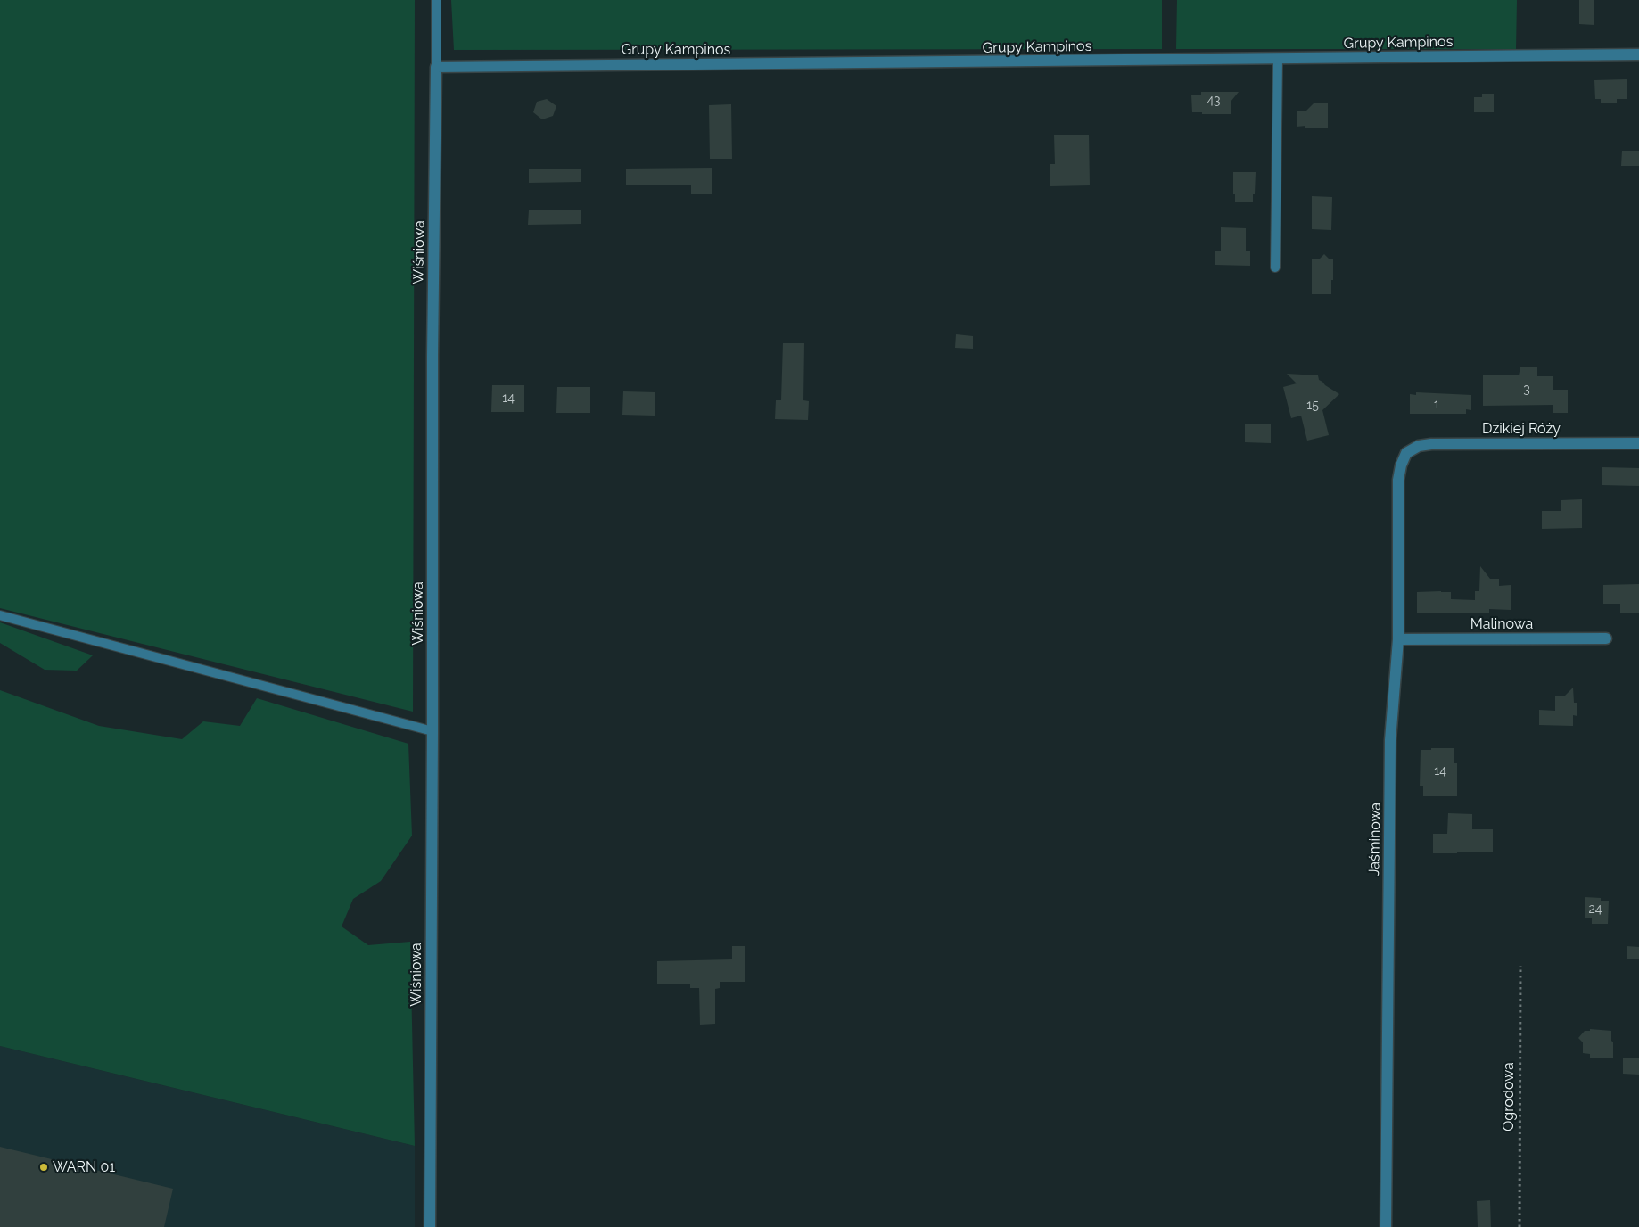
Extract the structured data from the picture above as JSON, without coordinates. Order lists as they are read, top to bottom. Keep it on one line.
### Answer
{"streets":{"street":["Grupy Kampinos","Wiśniowa","Dzikiej Róży","Malinowa","Jaśminowa"],"path":["Ogrodowa"]},"crossings":[["Grupy Kampinos","Wiśniowa"],["Dzikiej Róży","Jaśminowa"],["Malinowa","Jaśminowa"]],"places":["WARN 01"],"house_numbers":["43","3","14","1","15","14","24"]}
